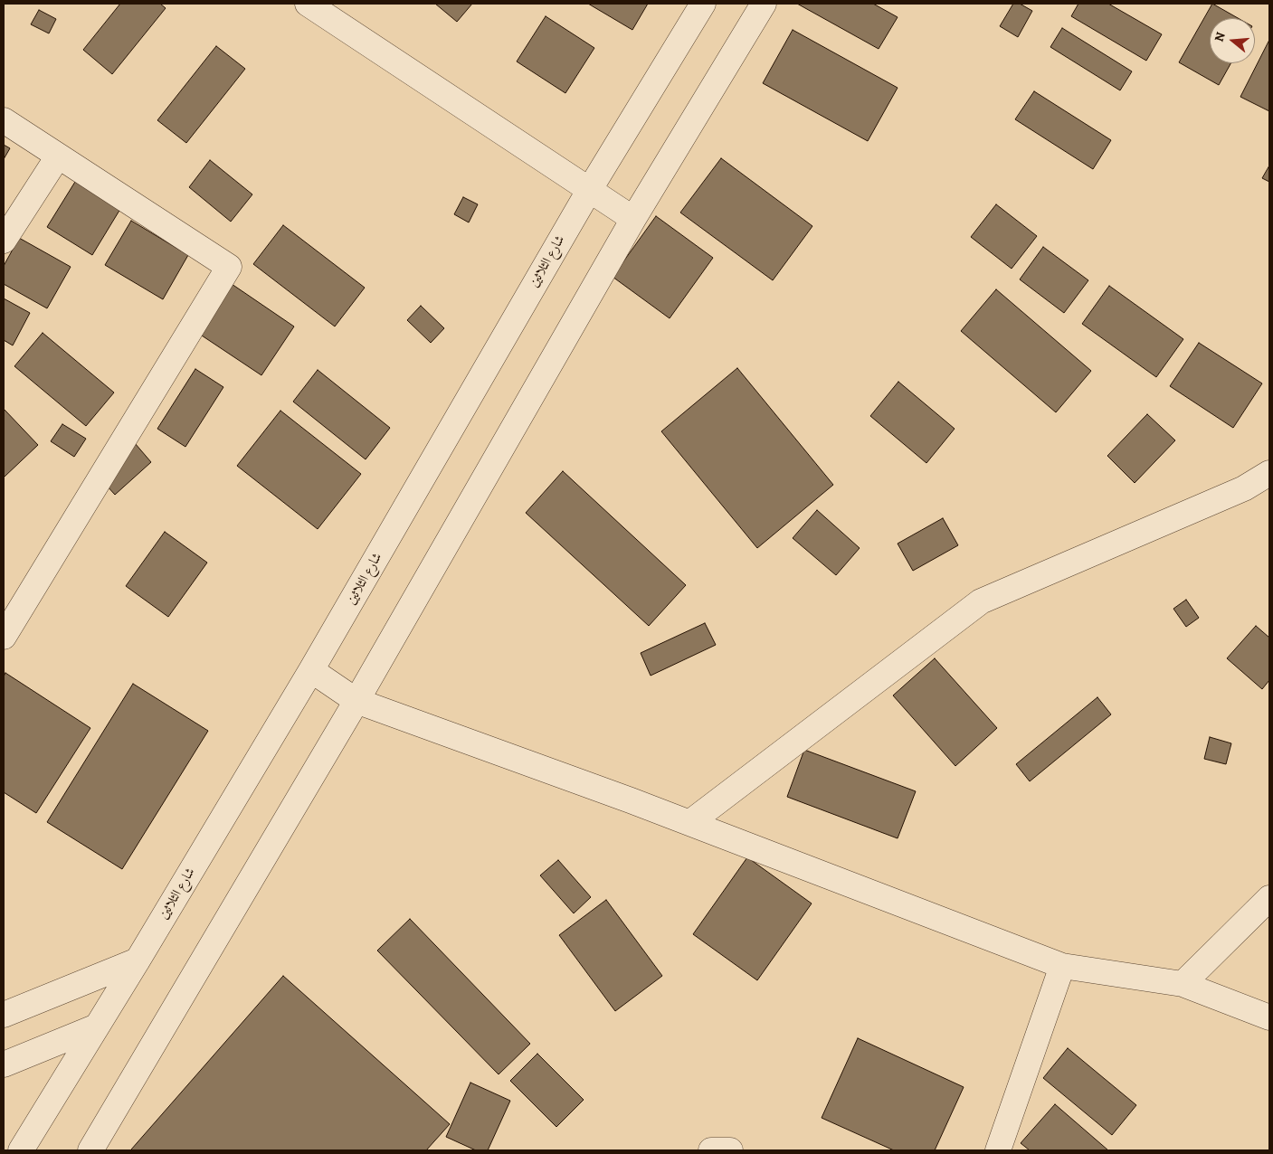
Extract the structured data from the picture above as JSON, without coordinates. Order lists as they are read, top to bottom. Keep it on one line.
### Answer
{"streets":{"street":["شارع الثلاثين"]},"north":"left"}
